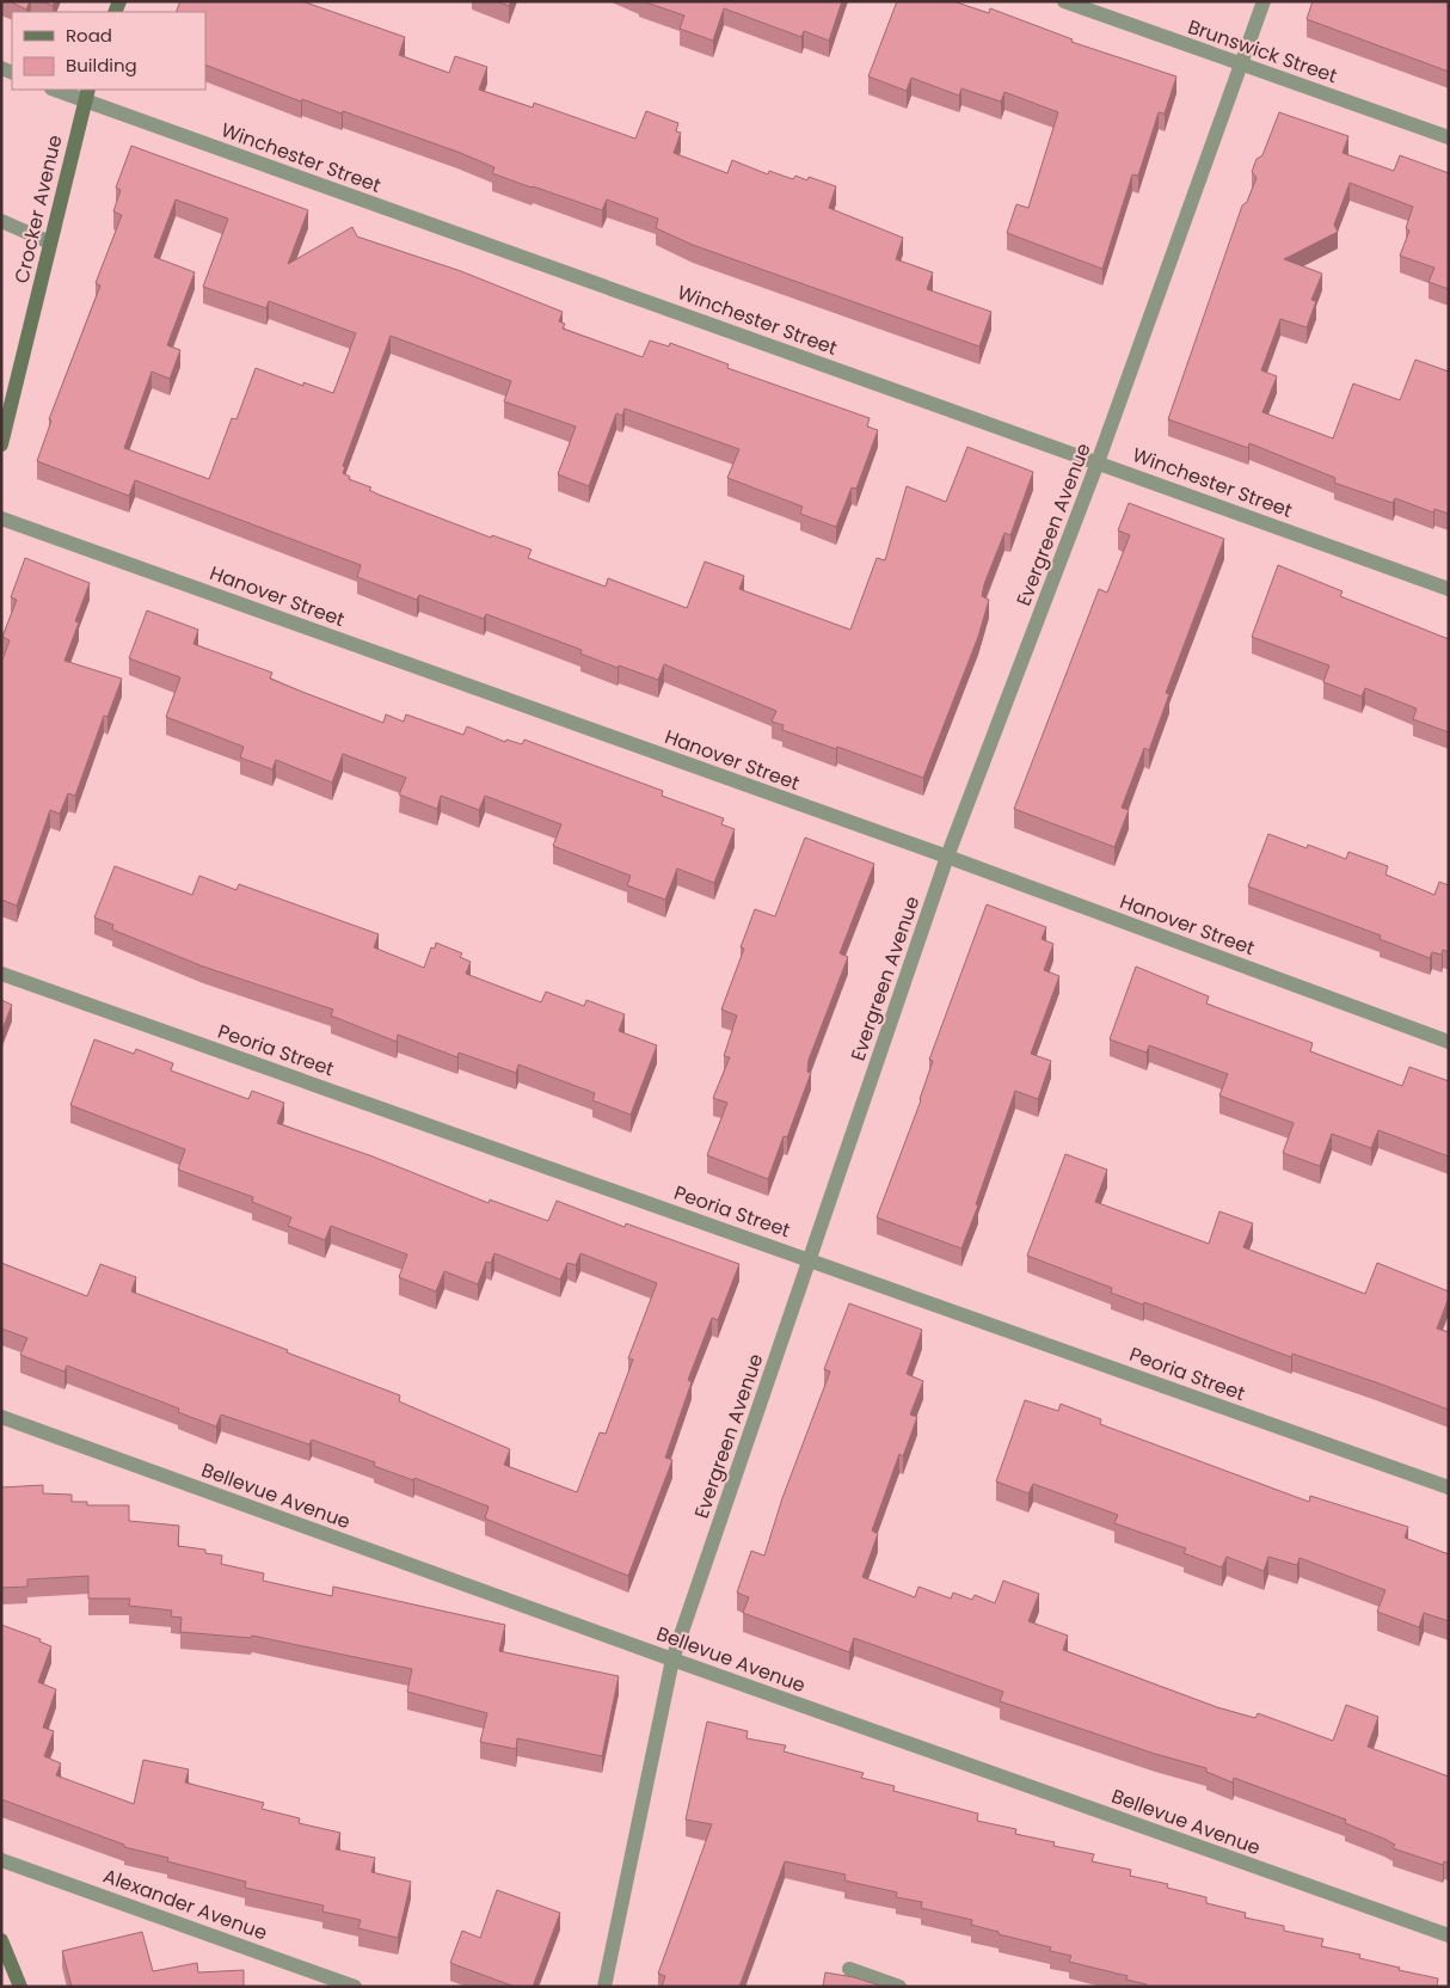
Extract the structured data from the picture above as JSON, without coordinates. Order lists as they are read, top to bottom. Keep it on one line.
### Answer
{"streets":{"street":["Brunswick Street","Winchester Street","Crocker Avenue","Evergreen Avenue","Hanover Street","Peoria Street","Bellevue Avenue","Alexander Avenue"]},"crossings":[["Brunswick Street","Evergreen Avenue"],["Winchester Street","Crocker Avenue"],["Winchester Street","Evergreen Avenue"],["Evergreen Avenue","Hanover Street"],["Evergreen Avenue","Peoria Street"],["Evergreen Avenue","Bellevue Avenue"]],"legend":["Road","Building"]}
